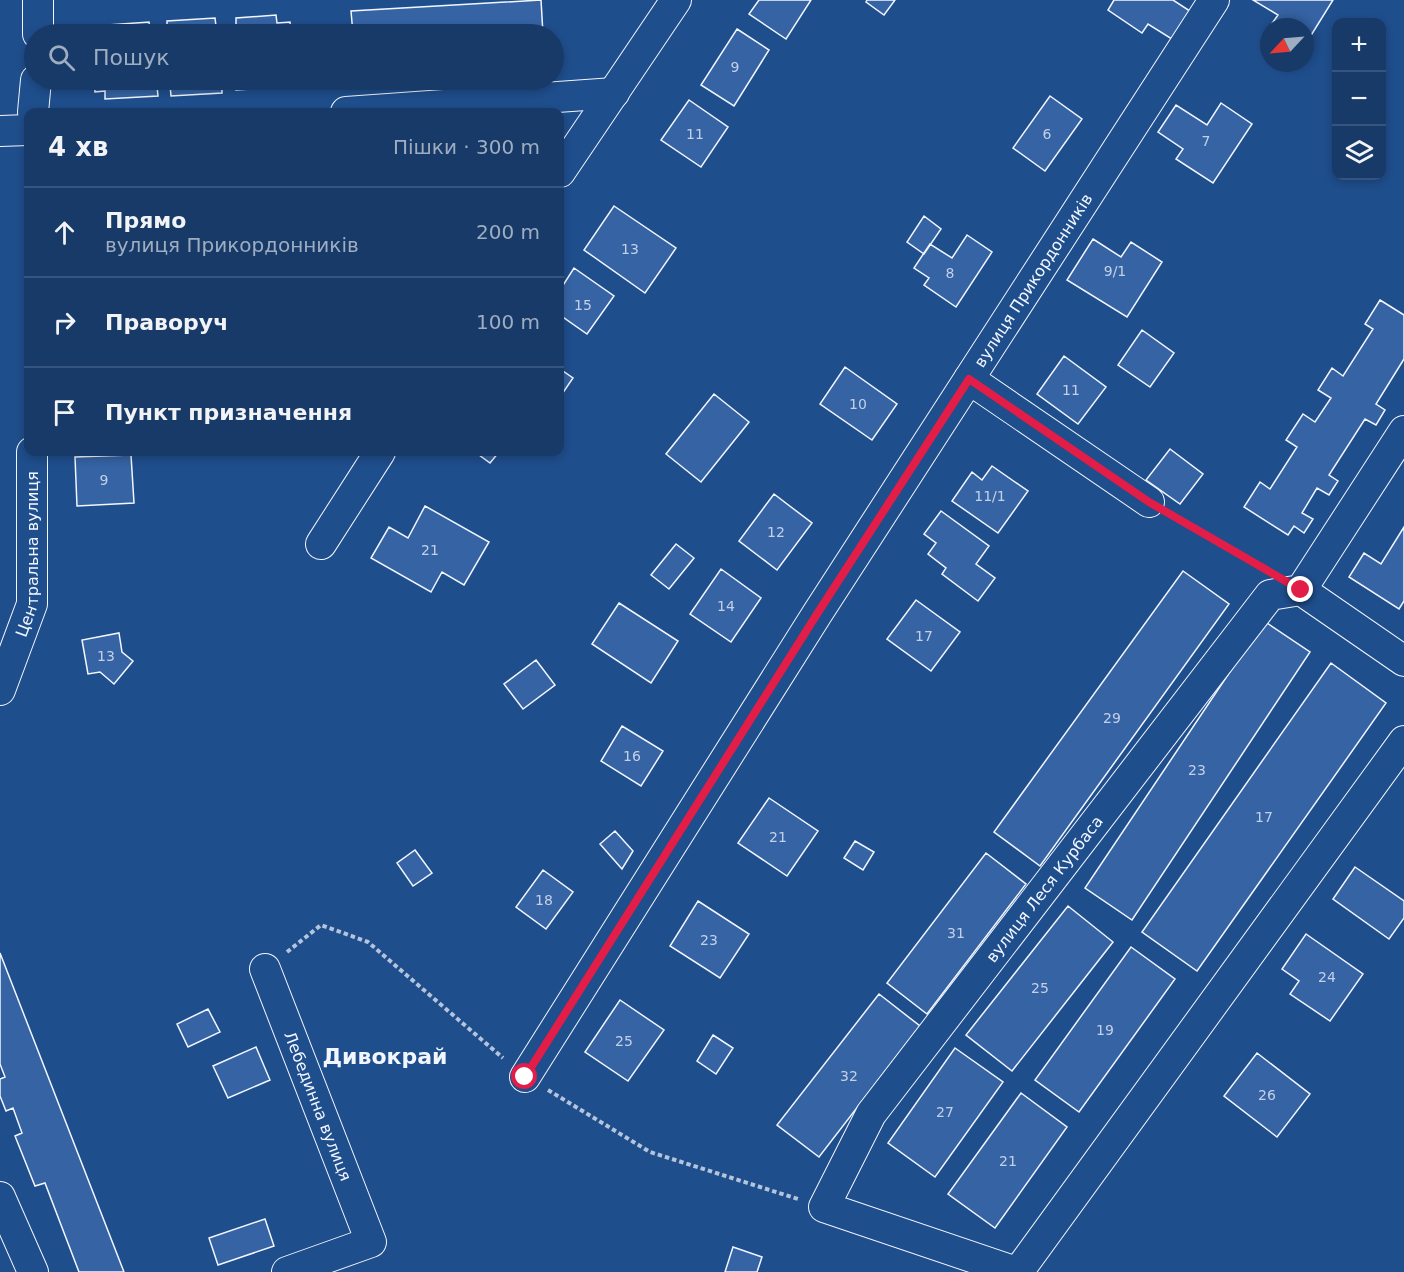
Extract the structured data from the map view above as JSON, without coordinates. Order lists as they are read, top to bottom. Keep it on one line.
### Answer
{"streets":{"street":["вулиця Прикордонників","Центральна вулиця","вулиця Леся Курбаса","Лебединна вулиця"]},"districts":["Дивокрай"],"house_numbers":["9","11","6","7","13","9/1","8","15","11","10","9","11/1","12","21","14","17","13","29","16","23","17","21","18","31","23","24","25","19","25","32","26","27","21"],"north":"bottom left","page":{"map_buttons":["+","−"],"search":"Пошук","heading":["4 хв","Пішки · 300 m"],"list":[["Прямо","вулиця Прикордонників","200 m"],["Праворуч","100 m"],"Пункт призначення"]}}
